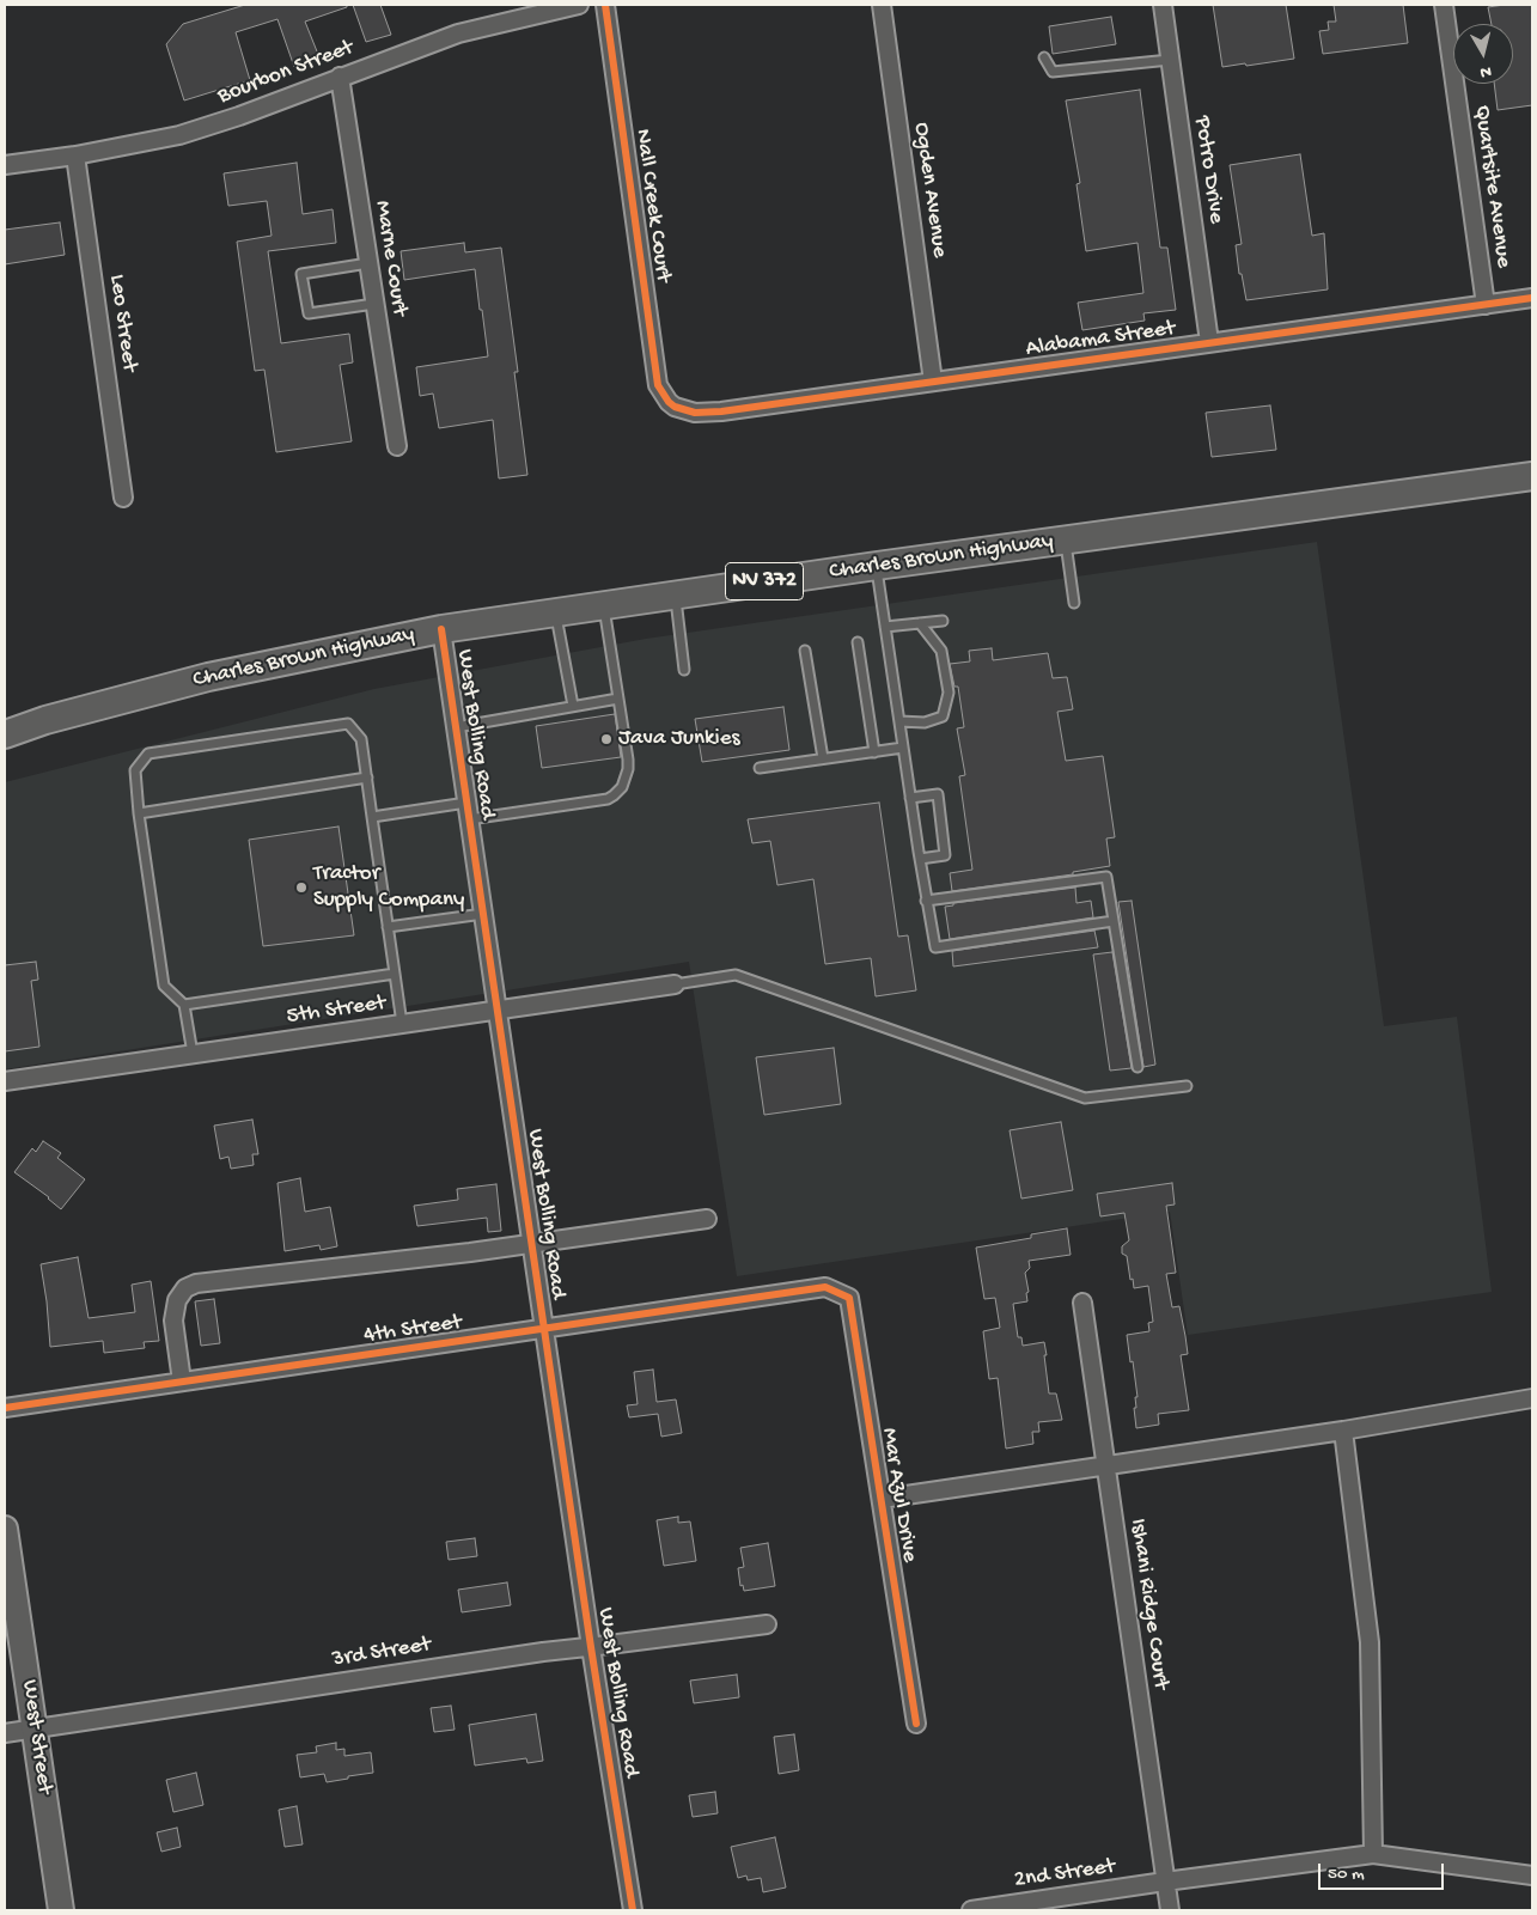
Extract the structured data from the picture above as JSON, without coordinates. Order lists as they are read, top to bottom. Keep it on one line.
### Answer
{"streets":{"main road":["Charles Brown Highway","NV 372"],"street":["Bourbon Street","Potro Drive","Quartsite Avenue","Ogden Avenue","Nall Creek Court","Marne Court","Leo Street","Alabama Street","West Bolling Road","5th Street","4th Street","Mar Azul Drive","Ishani Ridge Court","3rd Street","West Street","2nd Street"]},"crossings":[["Bourbon Street","Marne Court"],["Bourbon Street","Leo Street"],["Potro Drive","Alabama Street"],["Quartsite Avenue","Alabama Street"],["Ogden Avenue","Alabama Street"],["Nall Creek Court","Alabama Street"],["Charles Brown Highway","West Bolling Road"],["West Bolling Road","5th Street"],["West Bolling Road","4th Street"],["West Bolling Road","3rd Street"],["4th Street","Mar Azul Drive"],["Ishani Ridge Court","2nd Street"],["3rd Street","West Street"]],"places":["Java Junkies","Tractor Supply Company"],"scale_bar":"50 m","north":"bottom"}
